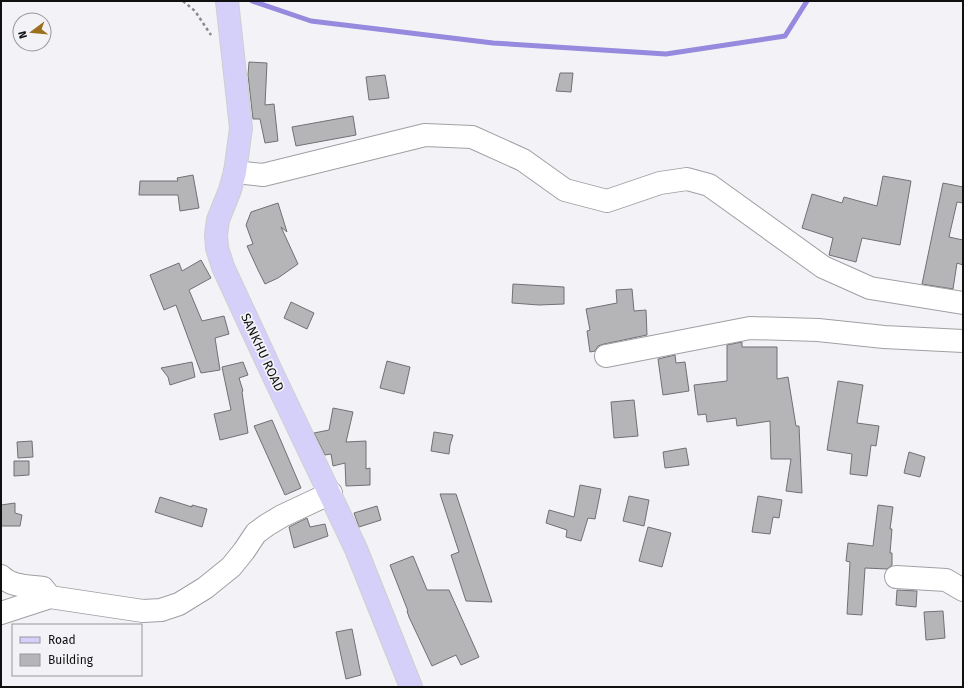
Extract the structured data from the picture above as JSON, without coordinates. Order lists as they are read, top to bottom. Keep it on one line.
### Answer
{"streets":{"main road":["SANKHU ROAD"]},"legend":["Road","Building"],"north":"left"}
